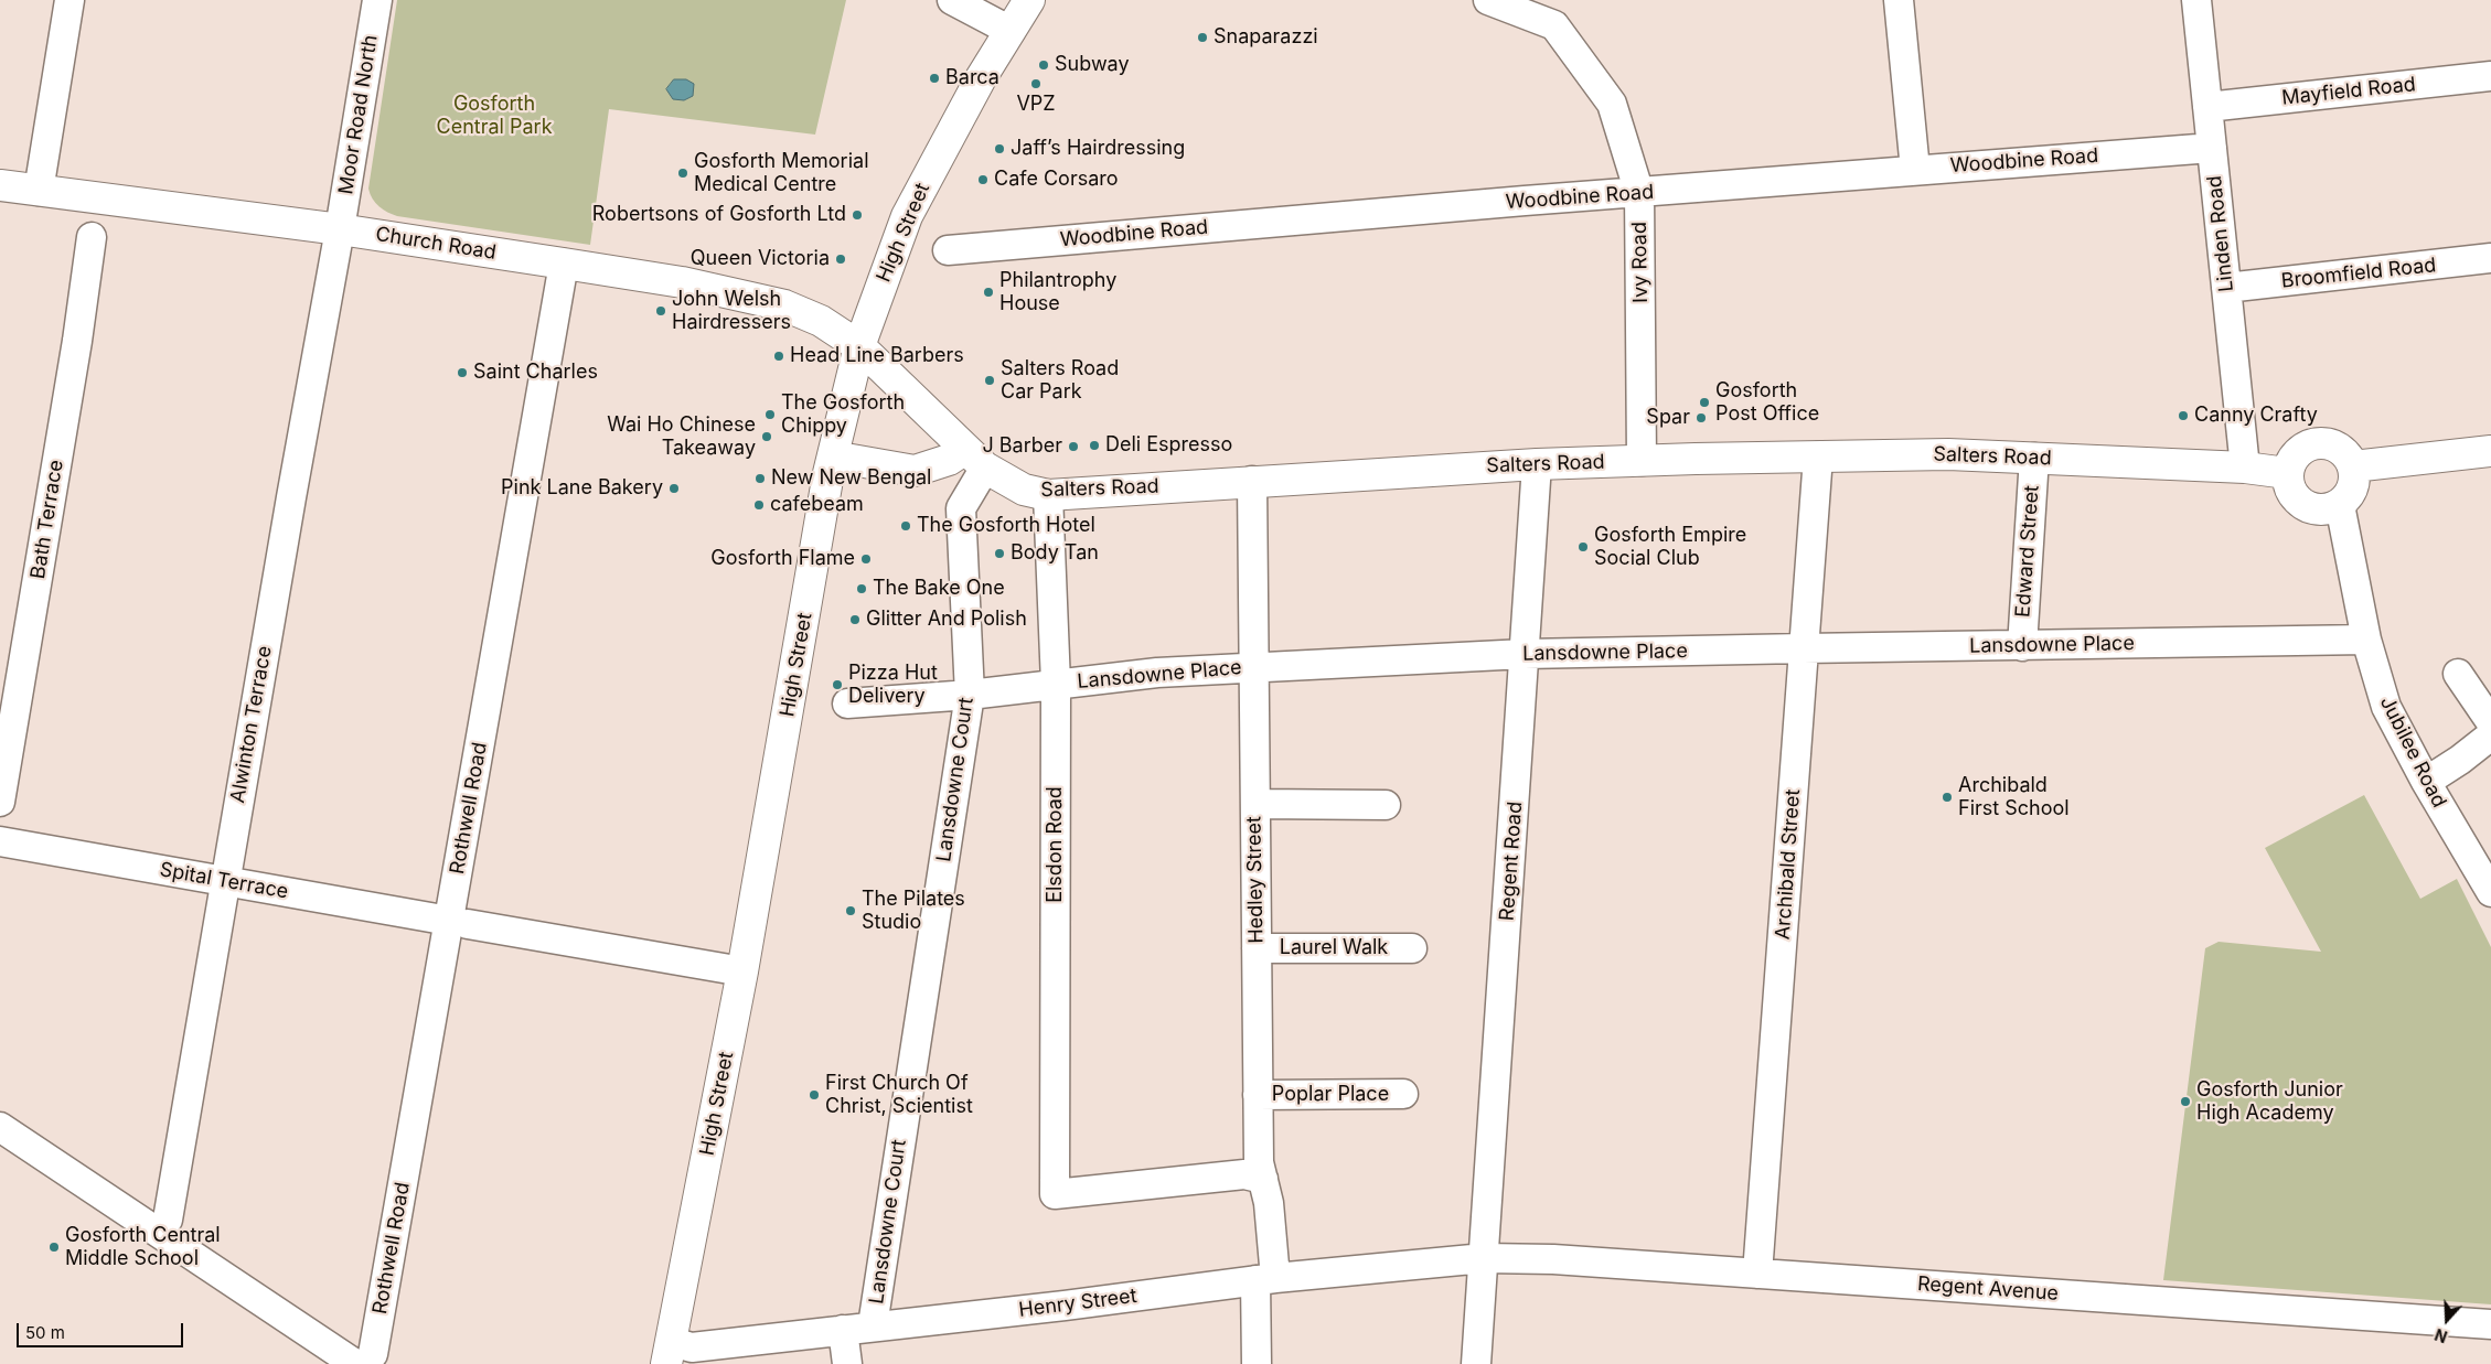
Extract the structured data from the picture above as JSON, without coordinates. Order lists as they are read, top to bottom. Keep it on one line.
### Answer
{"streets":{"main road":["High Street","Church Road","Salters Road"],"street":["Mayfield Road","Moor Road North","Woodbine Road","Linden Road","Ivy Road","Broomfield Road","Bath Terrace","Edward Street","Lansdowne Place","Alwinton Terrace","Jubilee Road","Lansdowne Court","Rothwell Road","Elsdon Road","Regent Road","Archibald Street","Hedley Street","Spital Terrace","Laurel Walk","Poplar Place","Regent Avenue","Henry Street"]},"crossings":[["Mayfield Road","Linden Road"],["Moor Road North","Church Road"],["Moor Road North","Alwinton Terrace"],["Woodbine Road","Linden Road"],["Woodbine Road","Ivy Road"],["High Street","Church Road"],["High Street","Salters Road"],["High Street","Spital Terrace"],["High Street","Henry Street"],["Linden Road","Broomfield Road"],["Linden Road","Salters Road"],["Church Road","Salters Road"],["Church Road","Alwinton Terrace"],["Church Road","Rothwell Road"],["Ivy Road","Salters Road"],["Salters Road","Edward Street"],["Salters Road","Jubilee Road"],["Salters Road","Lansdowne Court"],["Salters Road","Elsdon Road"],["Salters Road","Regent Road"],["Salters Road","Archibald Street"],["Salters Road","Hedley Street"],["Edward Street","Lansdowne Place"],["Lansdowne Place","Jubilee Road"],["Lansdowne Place","Lansdowne Court"],["Lansdowne Place","Elsdon Road"],["Lansdowne Place","Regent Road"],["Lansdowne Place","Archibald Street"],["Lansdowne Place","Hedley Street"],["Alwinton Terrace","Spital Terrace"],["Lansdowne Court","Henry Street"],["Rothwell Road","Spital Terrace"],["Elsdon Road","Hedley Street"],["Regent Road","Regent Avenue"],["Regent Road","Henry Street"],["Archibald Street","Regent Avenue"],["Hedley Street","Laurel Walk"],["Hedley Street","Poplar Place"],["Hedley Street","Henry Street"],["Regent Avenue","Henry Street"]],"parks":["Gosforth Central Park"],"places":["Snaparazzi","Subway","Barca","VPZ","Jaff’s Hairdressing","Gosforth Memorial Medical Centre","Cafe Corsaro","Robertsons of Gosforth Ltd","Queen Victoria","Philantrophy House","John Welsh Hairdressers","Head Line Barbers","Saint Charles","Salters Road Car Park","Gosforth Post Office","The Gosforth Chippy","Canny Crafty","Spar","Wai Ho Chinese Takeaway","Deli Espresso","J Barber","New New Bengal","Pink Lane Bakery","cafebeam","The Gosforth Hotel","Gosforth Empire Social Club","Body Tan","Gosforth Flame","The Bake One","Glitter And Polish","Pizza Hut Delivery","Archibald First School","The Pilates Studio","First Church Of Christ, Scientist","Gosforth Junior High Academy","Gosforth Central Middle School"],"scale_bar":"50 m","north":"bottom"}
